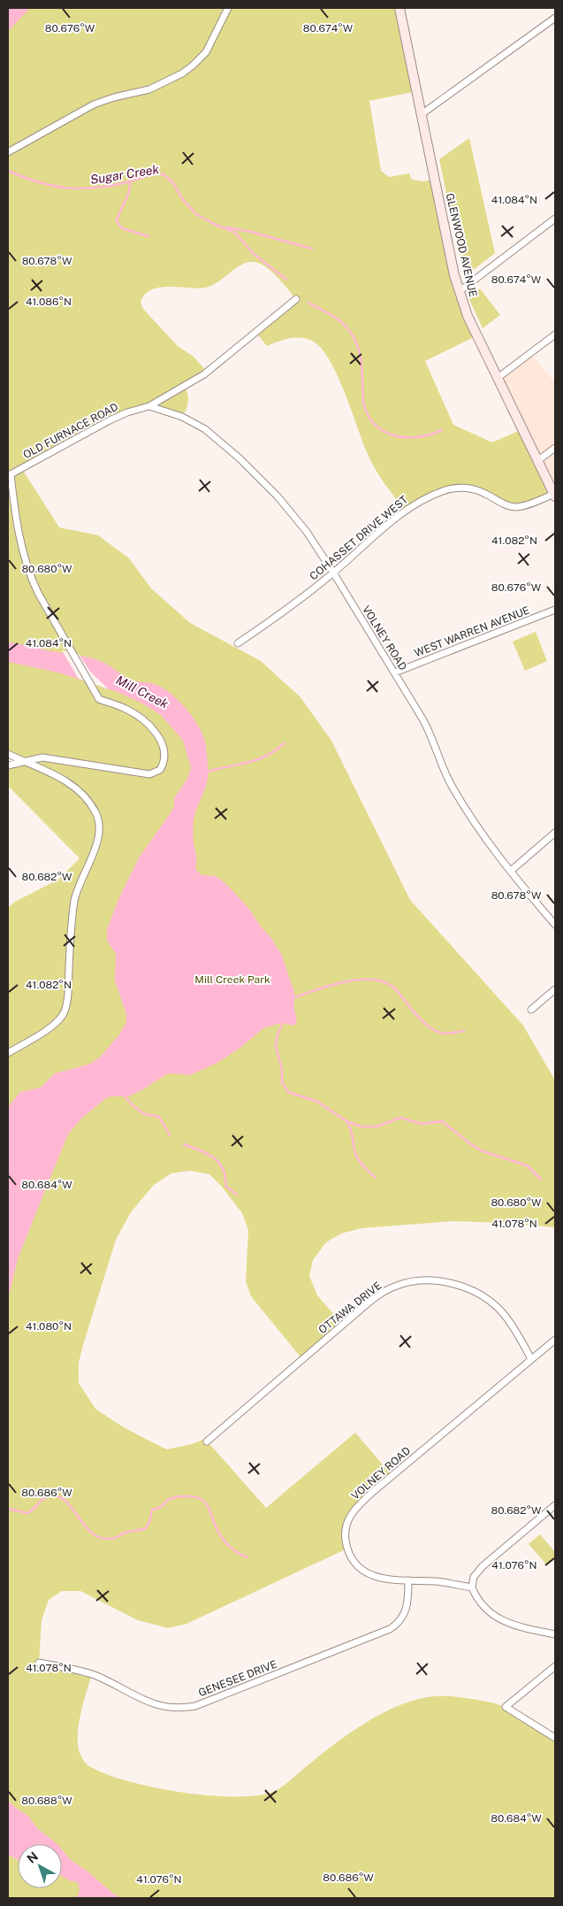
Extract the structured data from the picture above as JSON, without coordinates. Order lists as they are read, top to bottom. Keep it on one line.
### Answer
{"streets":{"main road":["GLENWOOD AVENUE"],"street":["OLD FURNACE ROAD","COHASSET DRIVE WEST","WEST WARREN AVENUE","VOLNEY ROAD","OTTAWA DRIVE","GENESEE DRIVE"]},"crossings":[["GLENWOOD AVENUE","COHASSET DRIVE WEST"],["OLD FURNACE ROAD","VOLNEY ROAD"],["COHASSET DRIVE WEST","VOLNEY ROAD"],["WEST WARREN AVENUE","VOLNEY ROAD"],["VOLNEY ROAD","OTTAWA DRIVE"],["VOLNEY ROAD","GENESEE DRIVE"]],"water":["Sugar Creek","Mill Creek"],"parks":["Mill Creek Park"],"north":"top left","coordinates":["80.676°W","80.674°W","41.084°N","80.678°W","41.086°N","41.082°N","80.680°W","80.682°W","80.684°W","41.078°N","41.080°N","80.686°W","41.076°N","80.688°W"]}
